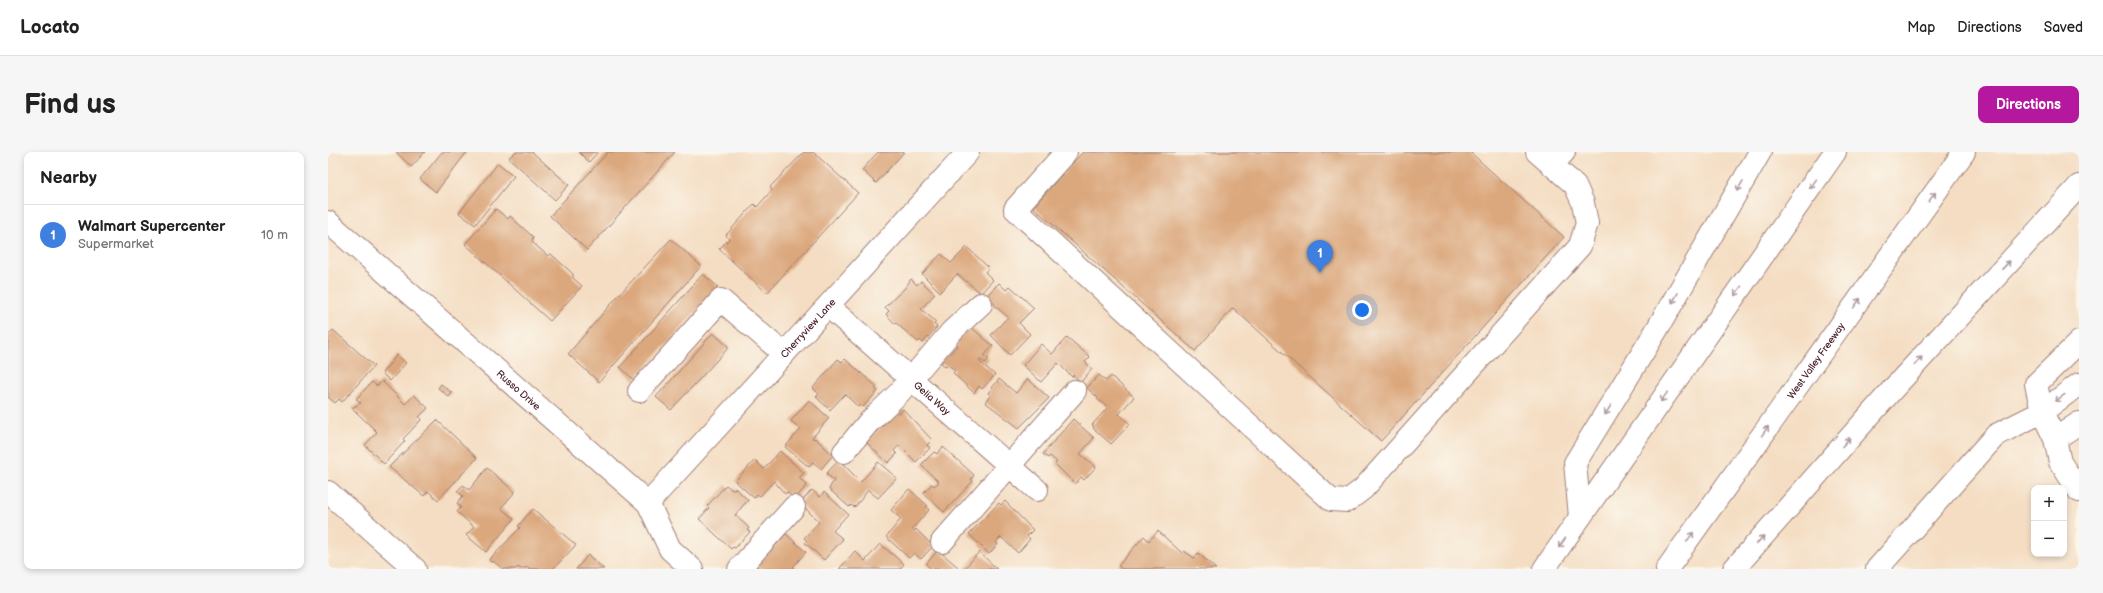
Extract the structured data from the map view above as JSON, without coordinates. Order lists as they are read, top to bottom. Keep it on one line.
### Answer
{"streets":{"main road":["Cherryview Lane","West Valley Freeway","Russo Drive","Gelia Way"]},"crossings":[["Cherryview Lane","Russo Drive"],["Cherryview Lane","Gelia Way"]],"page":{"header":"Locato","nav":["Map","Directions","Saved"],"buttons":"Directions","title":"Find us","heading":"Nearby","list":[{"mark":"1","name":"Walmart Supercenter","note":"Supermarket","value":"10 m"}],"pins":"1","map_buttons":["+","−"]}}
